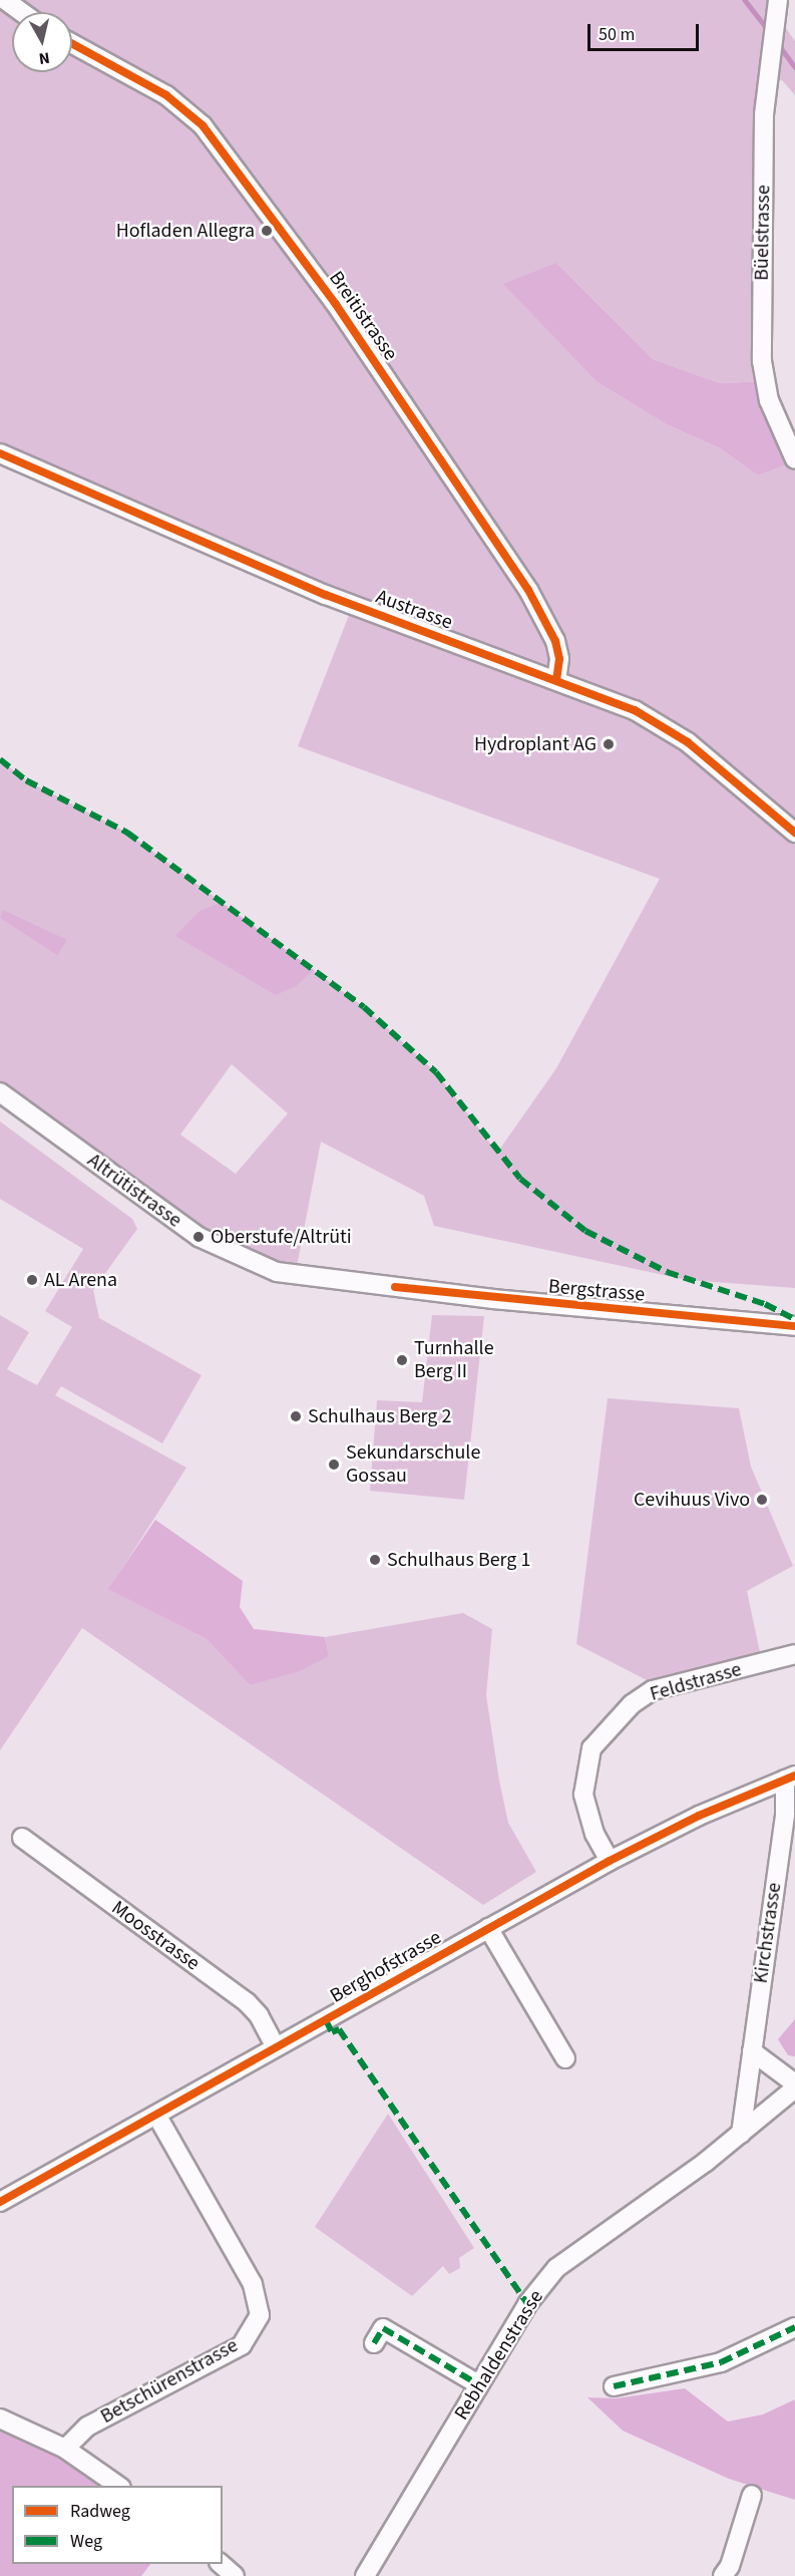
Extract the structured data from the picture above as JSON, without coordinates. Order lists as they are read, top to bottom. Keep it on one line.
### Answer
{"streets":{"street":["Büelstrasse","Breitistrasse","Austrasse","Altrütistrasse","Bergstrasse","Feldstrasse","Kirchstrasse","Moosstrasse","Berghofstrasse","Rebhaldenstrasse","Betschürenstrasse"]},"crossings":[["Breitistrasse","Austrasse"],["Altrütistrasse","Bergstrasse"],["Feldstrasse","Berghofstrasse"],["Kirchstrasse","Berghofstrasse"],["Kirchstrasse","Rebhaldenstrasse"],["Moosstrasse","Berghofstrasse"],["Berghofstrasse","Betschürenstrasse"]],"places":["Hofladen Allegra","Hydroplant AG","Oberstufe/Altrüti","AL Arena","Turnhalle Berg II","Schulhaus Berg 2","Sekundarschule Gossau","Cevihuus Vivo","Schulhaus Berg 1"],"legend":["Radweg","Weg"],"scale_bar":"50 m","north":"bottom"}
